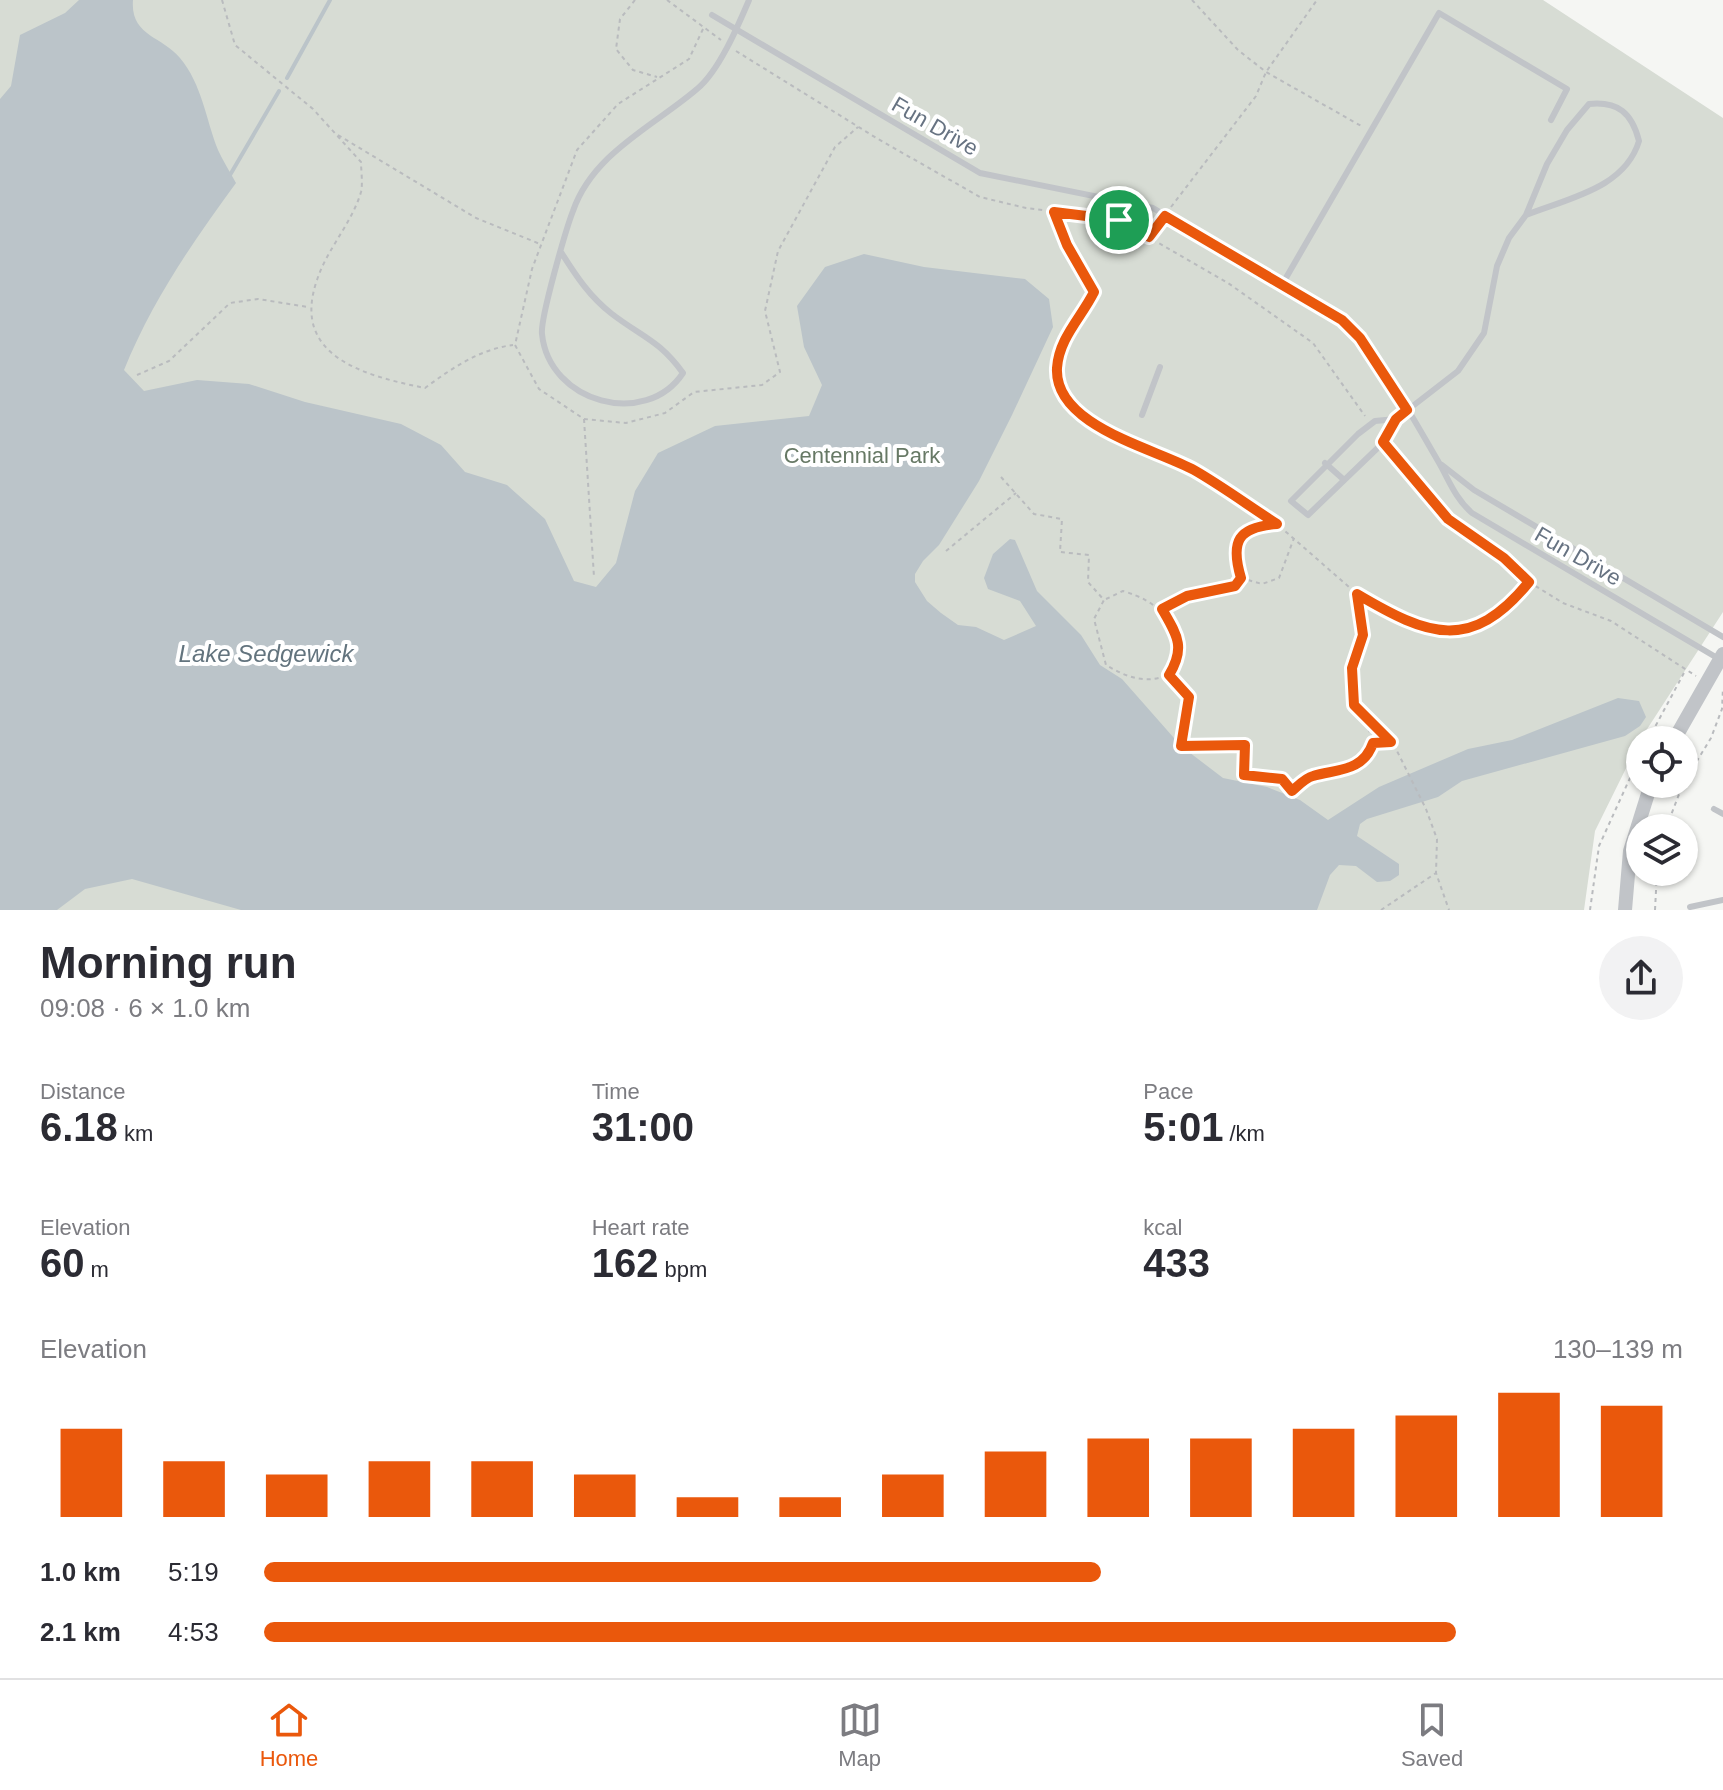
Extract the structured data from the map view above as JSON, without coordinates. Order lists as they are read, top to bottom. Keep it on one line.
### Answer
{"streets":{"lane":["Fun Drive"]},"water":["Lake Sedgewick"],"parks":["Centennial Park"],"page":{"heading":["Morning run","09:08 · 6 × 1.0 km"],"stats":[["Distance","6.18 km"],["Time","31:00"],["Pace","5:01 /km"],["Elevation","60 m"],["Heart rate","162 bpm"],["kcal","433"]],"chart":["Elevation","130–139 m"],"list":[{"name":"1.0 km","note":"5:19"},{"name":"2.1 km","note":"4:53"}],"tabs":["Home","Map","Saved"]}}
